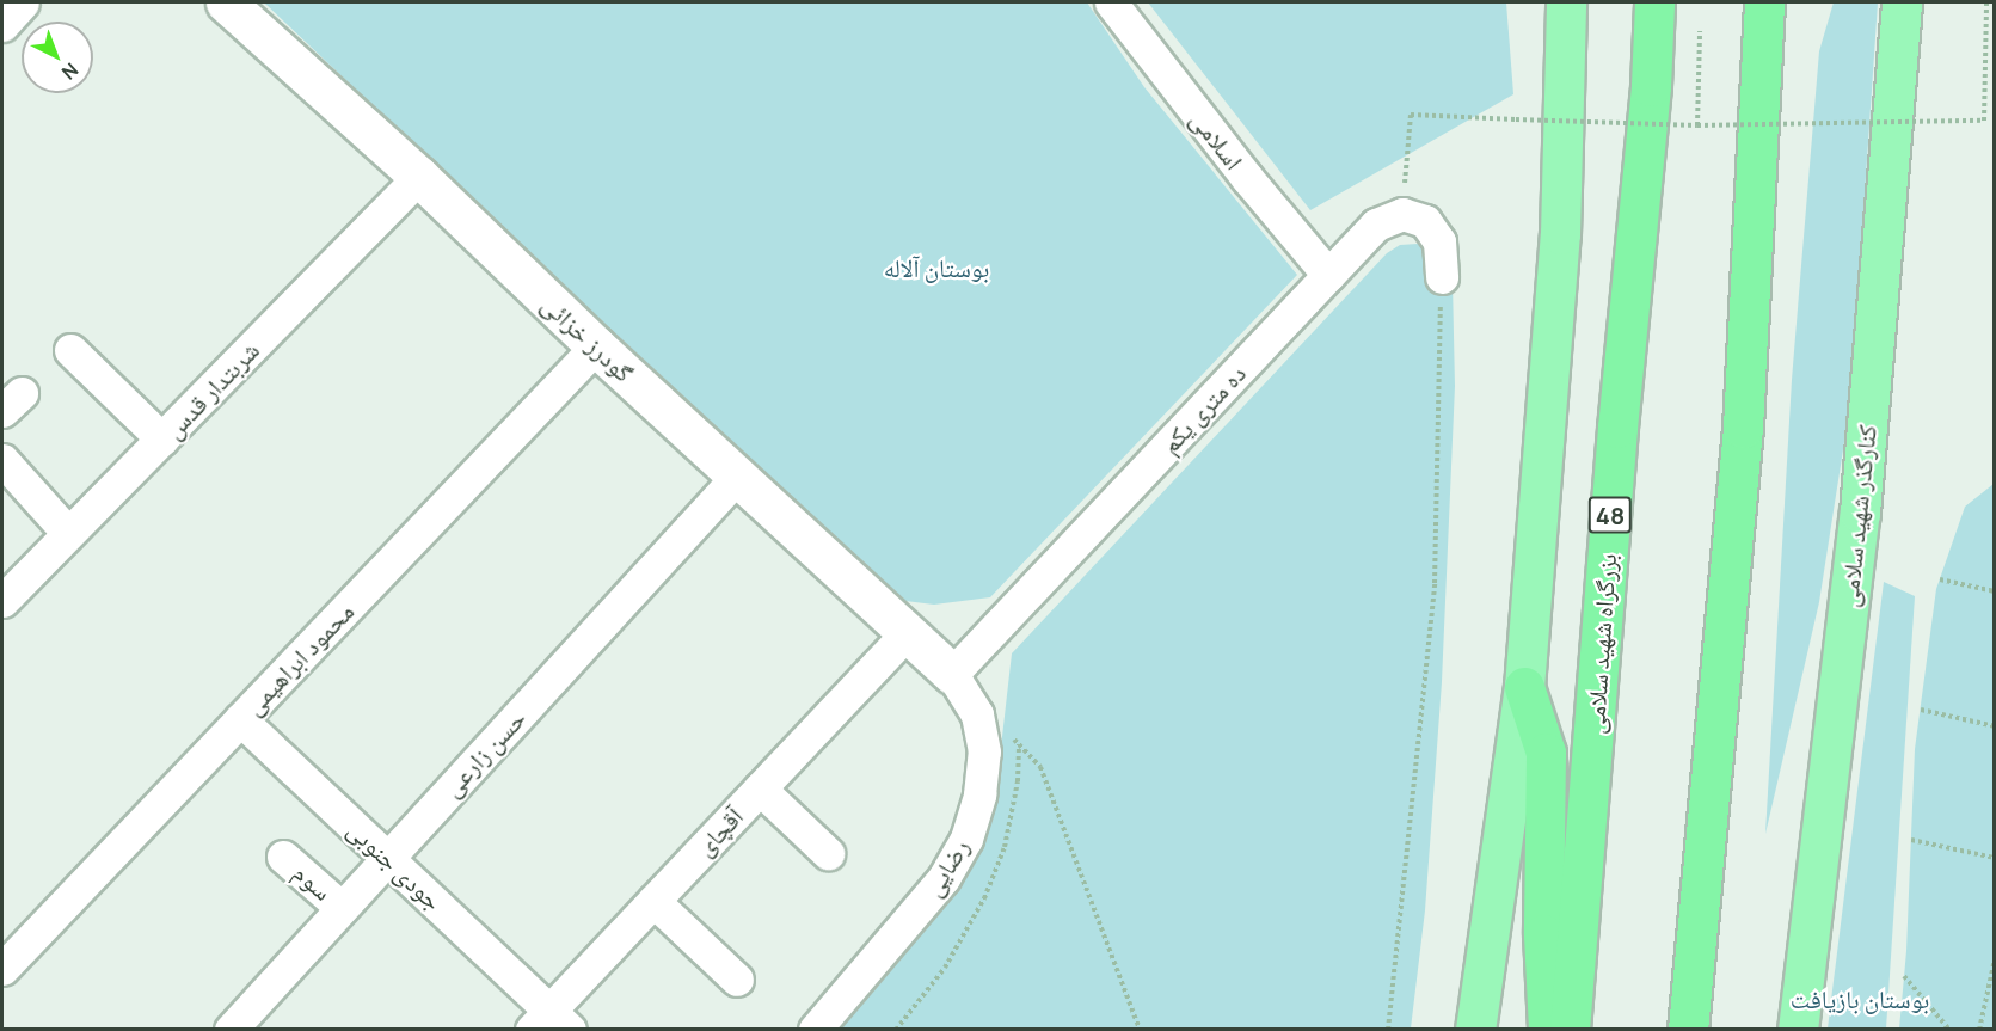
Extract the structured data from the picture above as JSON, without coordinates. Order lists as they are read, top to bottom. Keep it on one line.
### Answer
{"streets":{"highway":["48","بزرگراه شهید سلامی"],"main road":["کنارگذر شهید سلامی"],"street":["اسلامی","گودرز خزائی","شربتدار قدس","ده متری یکم","محمود ابراهیمی","حسن زارعی","آقچای","جودی جنوبی","رضایی","سوم"]},"crossings":[["اسلامی","ده متری یکم"],["گودرز خزائی","شربتدار قدس"],["گودرز خزائی","ده متری یکم"],["گودرز خزائی","محمود ابراهیمی"],["گودرز خزائی","حسن زارعی"],["گودرز خزائی","آقچای"],["گودرز خزائی","رضایی"],["ده متری یکم","رضایی"],["محمود ابراهیمی","جودی جنوبی"],["حسن زارعی","جودی جنوبی"],["حسن زارعی","سوم"],["آقچای","جودی جنوبی"]],"parks":["بوستان آلاله","بوستان بازیافت"],"north":"bottom right"}
